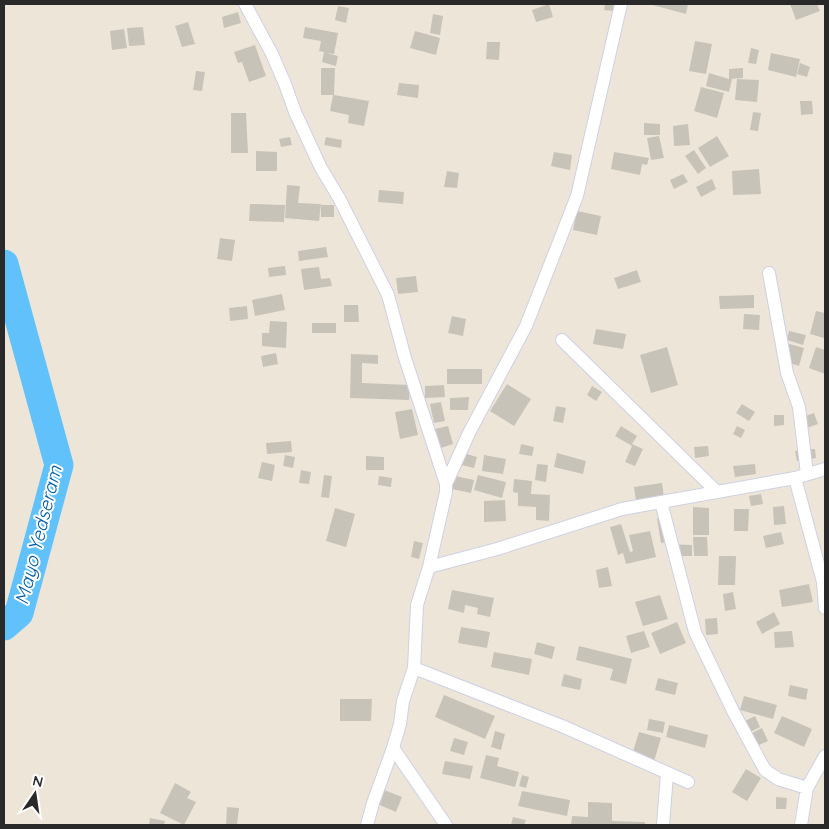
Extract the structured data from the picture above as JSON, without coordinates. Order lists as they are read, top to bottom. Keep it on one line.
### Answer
{"water":["Mayo Yedseram"],"north":"top"}
